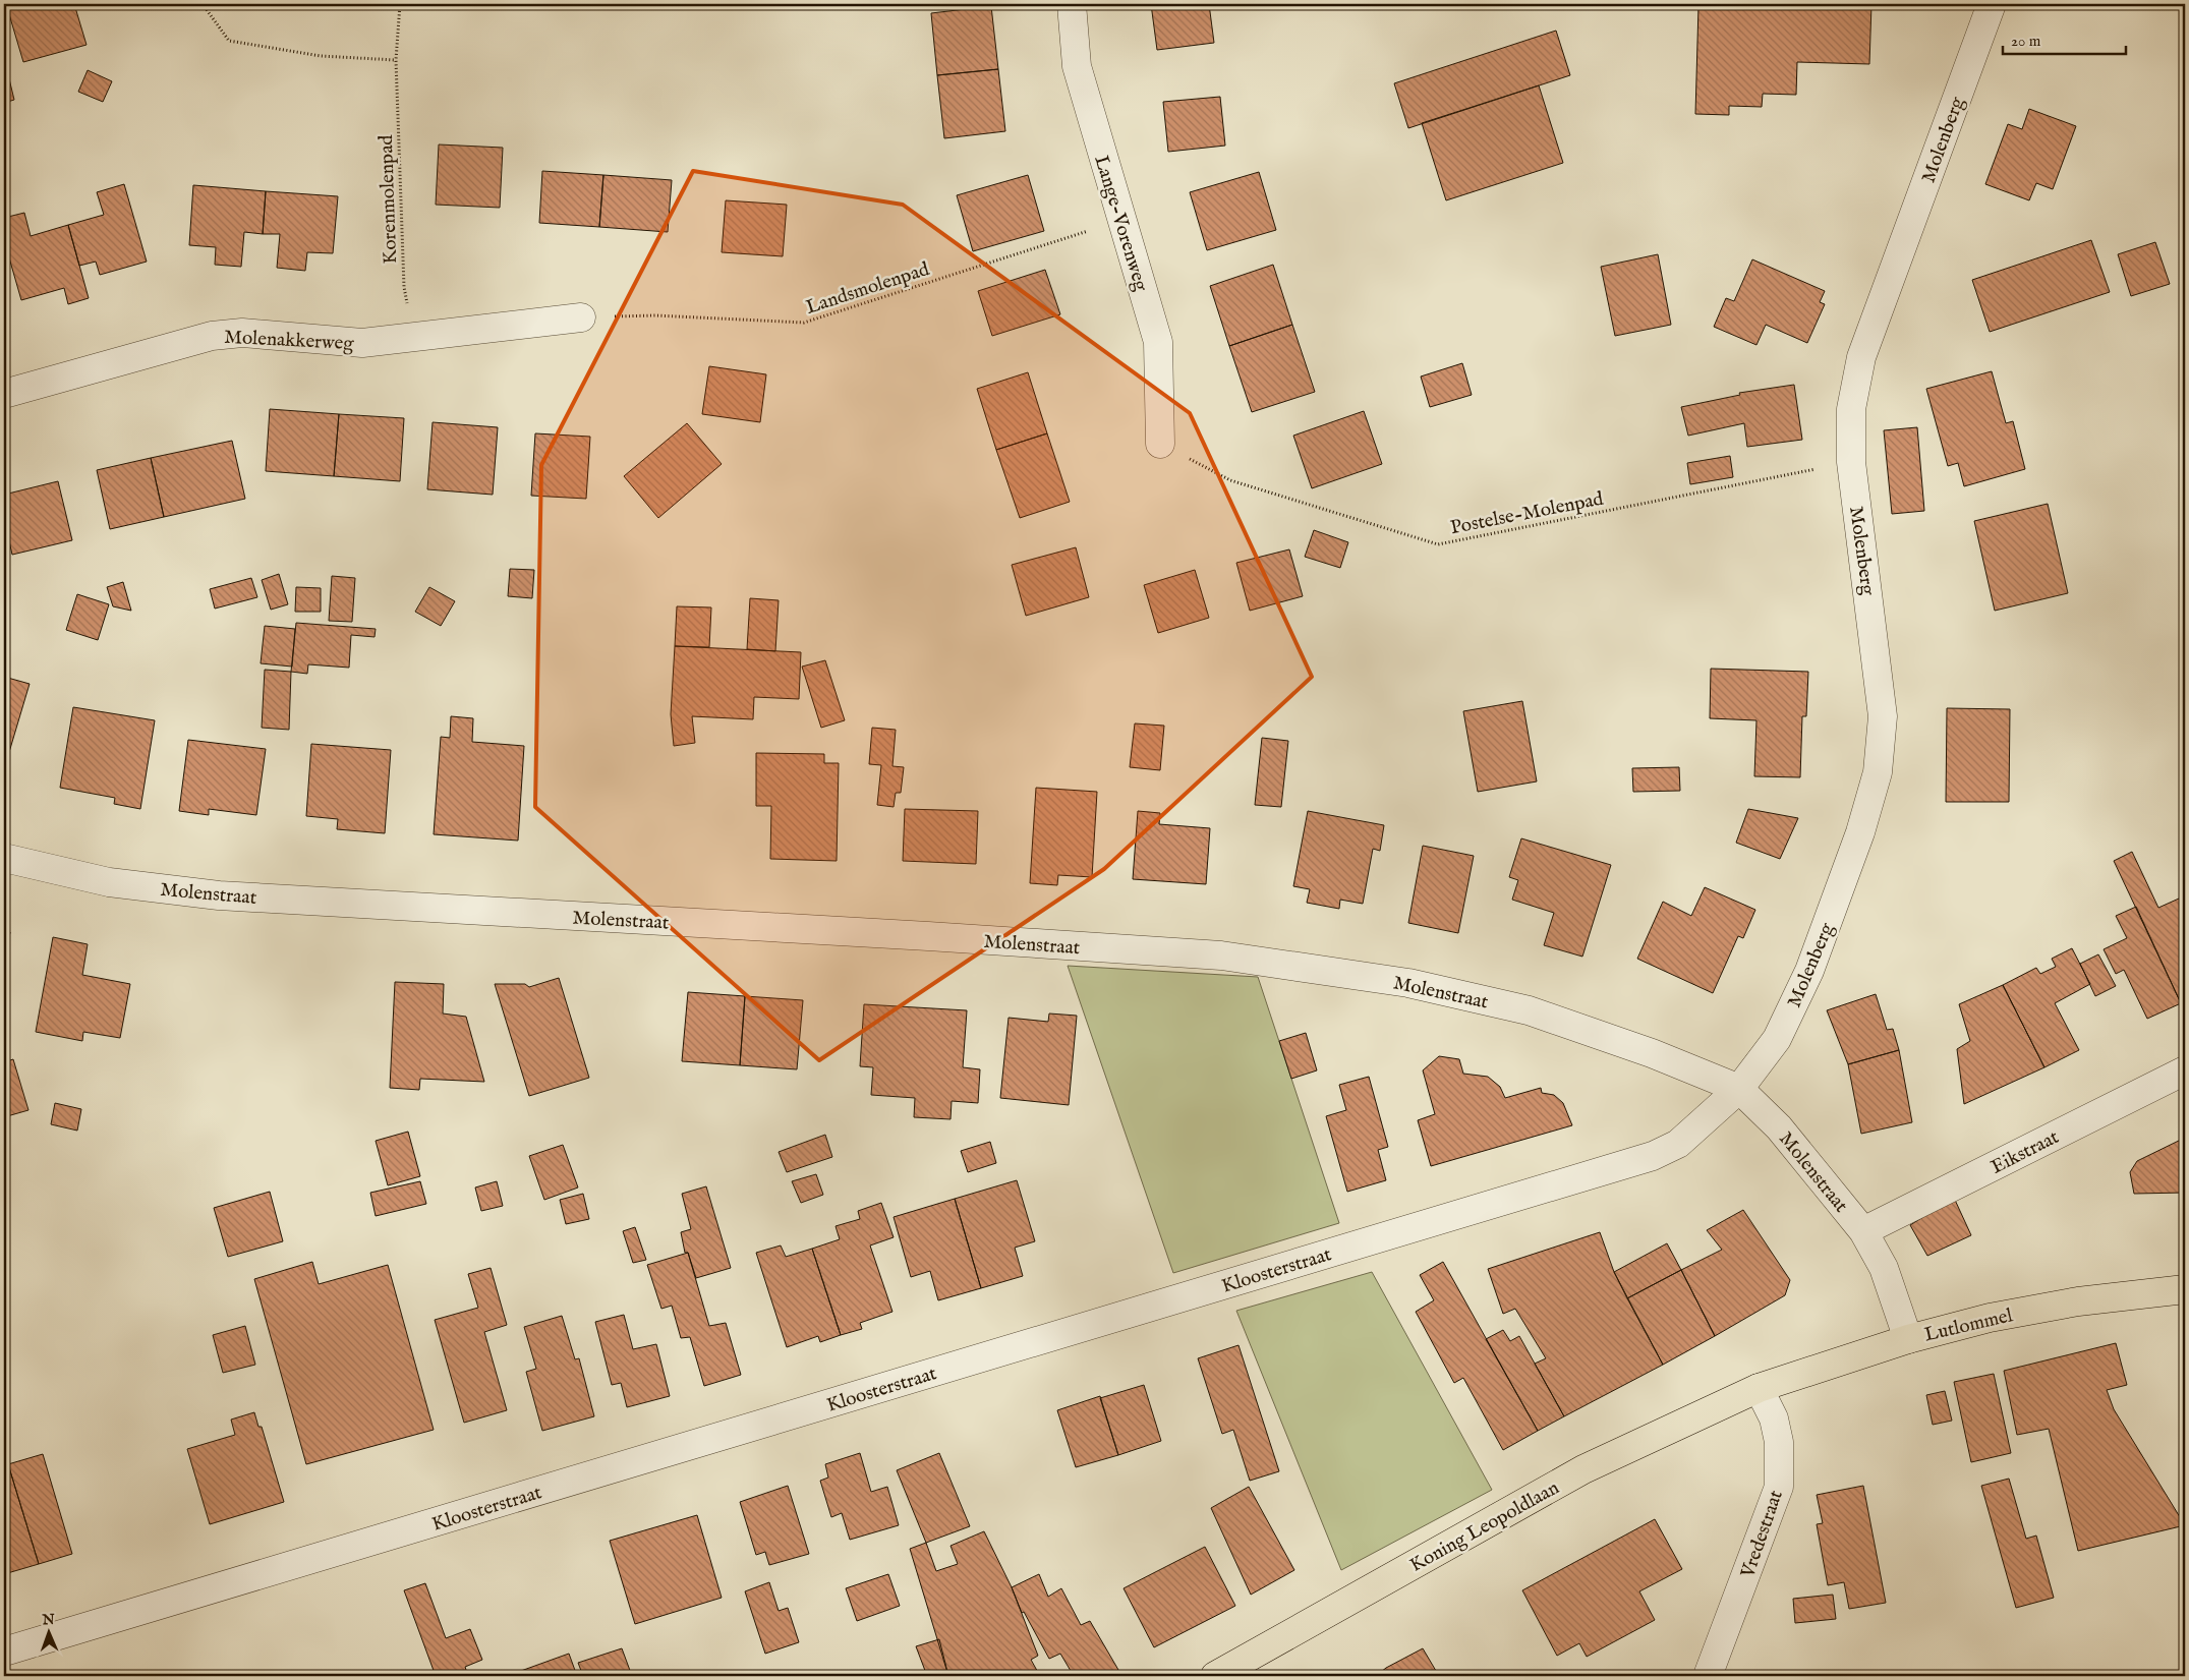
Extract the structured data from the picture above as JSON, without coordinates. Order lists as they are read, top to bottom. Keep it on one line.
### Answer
{"streets":{"main road":["Lutlommel","Koning Leopoldlaan"],"street":["Molenberg","Lange-Vorenweg","Molenakkerweg","Molenstraat","Eikstraat","Kloosterstraat","Vredestraat"],"path":["Korenmolenpad","Landsmolenpad","Postelse-Molenpad"]},"crossings":[["Molenberg","Postelse-Molenpad"],["Molenberg","Molenstraat"],["Molenberg","Kloosterstraat"],["Korenmolenpad","Molenakkerweg"],["Lange-Vorenweg","Landsmolenpad"],["Lange-Vorenweg","Postelse-Molenpad"],["Landsmolenpad","Molenakkerweg"],["Molenstraat","Eikstraat"],["Molenstraat","Kloosterstraat"],["Molenstraat","Lutlommel"],["Lutlommel","Koning Leopoldlaan"],["Lutlommel","Vredestraat"],["Koning Leopoldlaan","Vredestraat"]],"scale_bar":"20 m","north":"top"}
